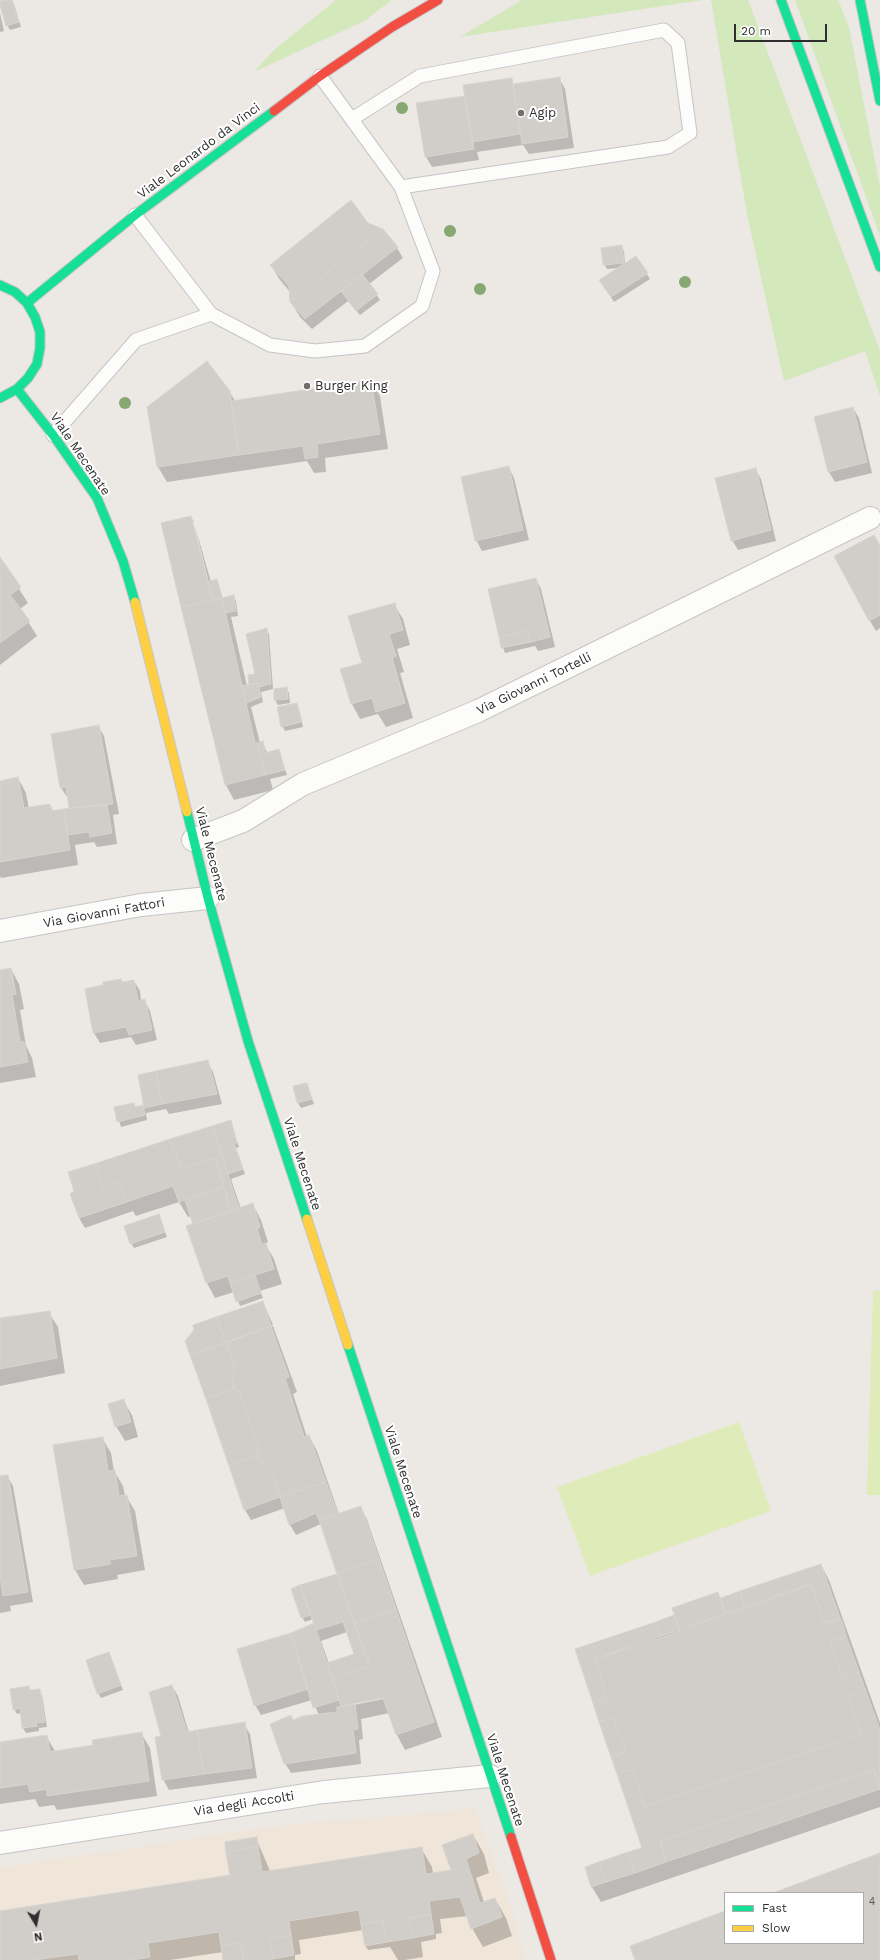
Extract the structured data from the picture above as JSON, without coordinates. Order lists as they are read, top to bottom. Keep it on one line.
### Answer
{"streets":{"main road":["Viale Leonardo da Vinci","Viale Mecenate"],"street":["Via Giovanni Tortelli","Via Giovanni Fattori","Via degli Accolti"]},"crossings":[["Viale Mecenate","Via Giovanni Tortelli"],["Viale Mecenate","Via Giovanni Fattori"],["Viale Mecenate","Via degli Accolti"]],"places":["Agip","Burger King"],"house_numbers":["4"],"legend":["Fast","Slow"],"scale_bar":"20 m","north":"bottom"}
